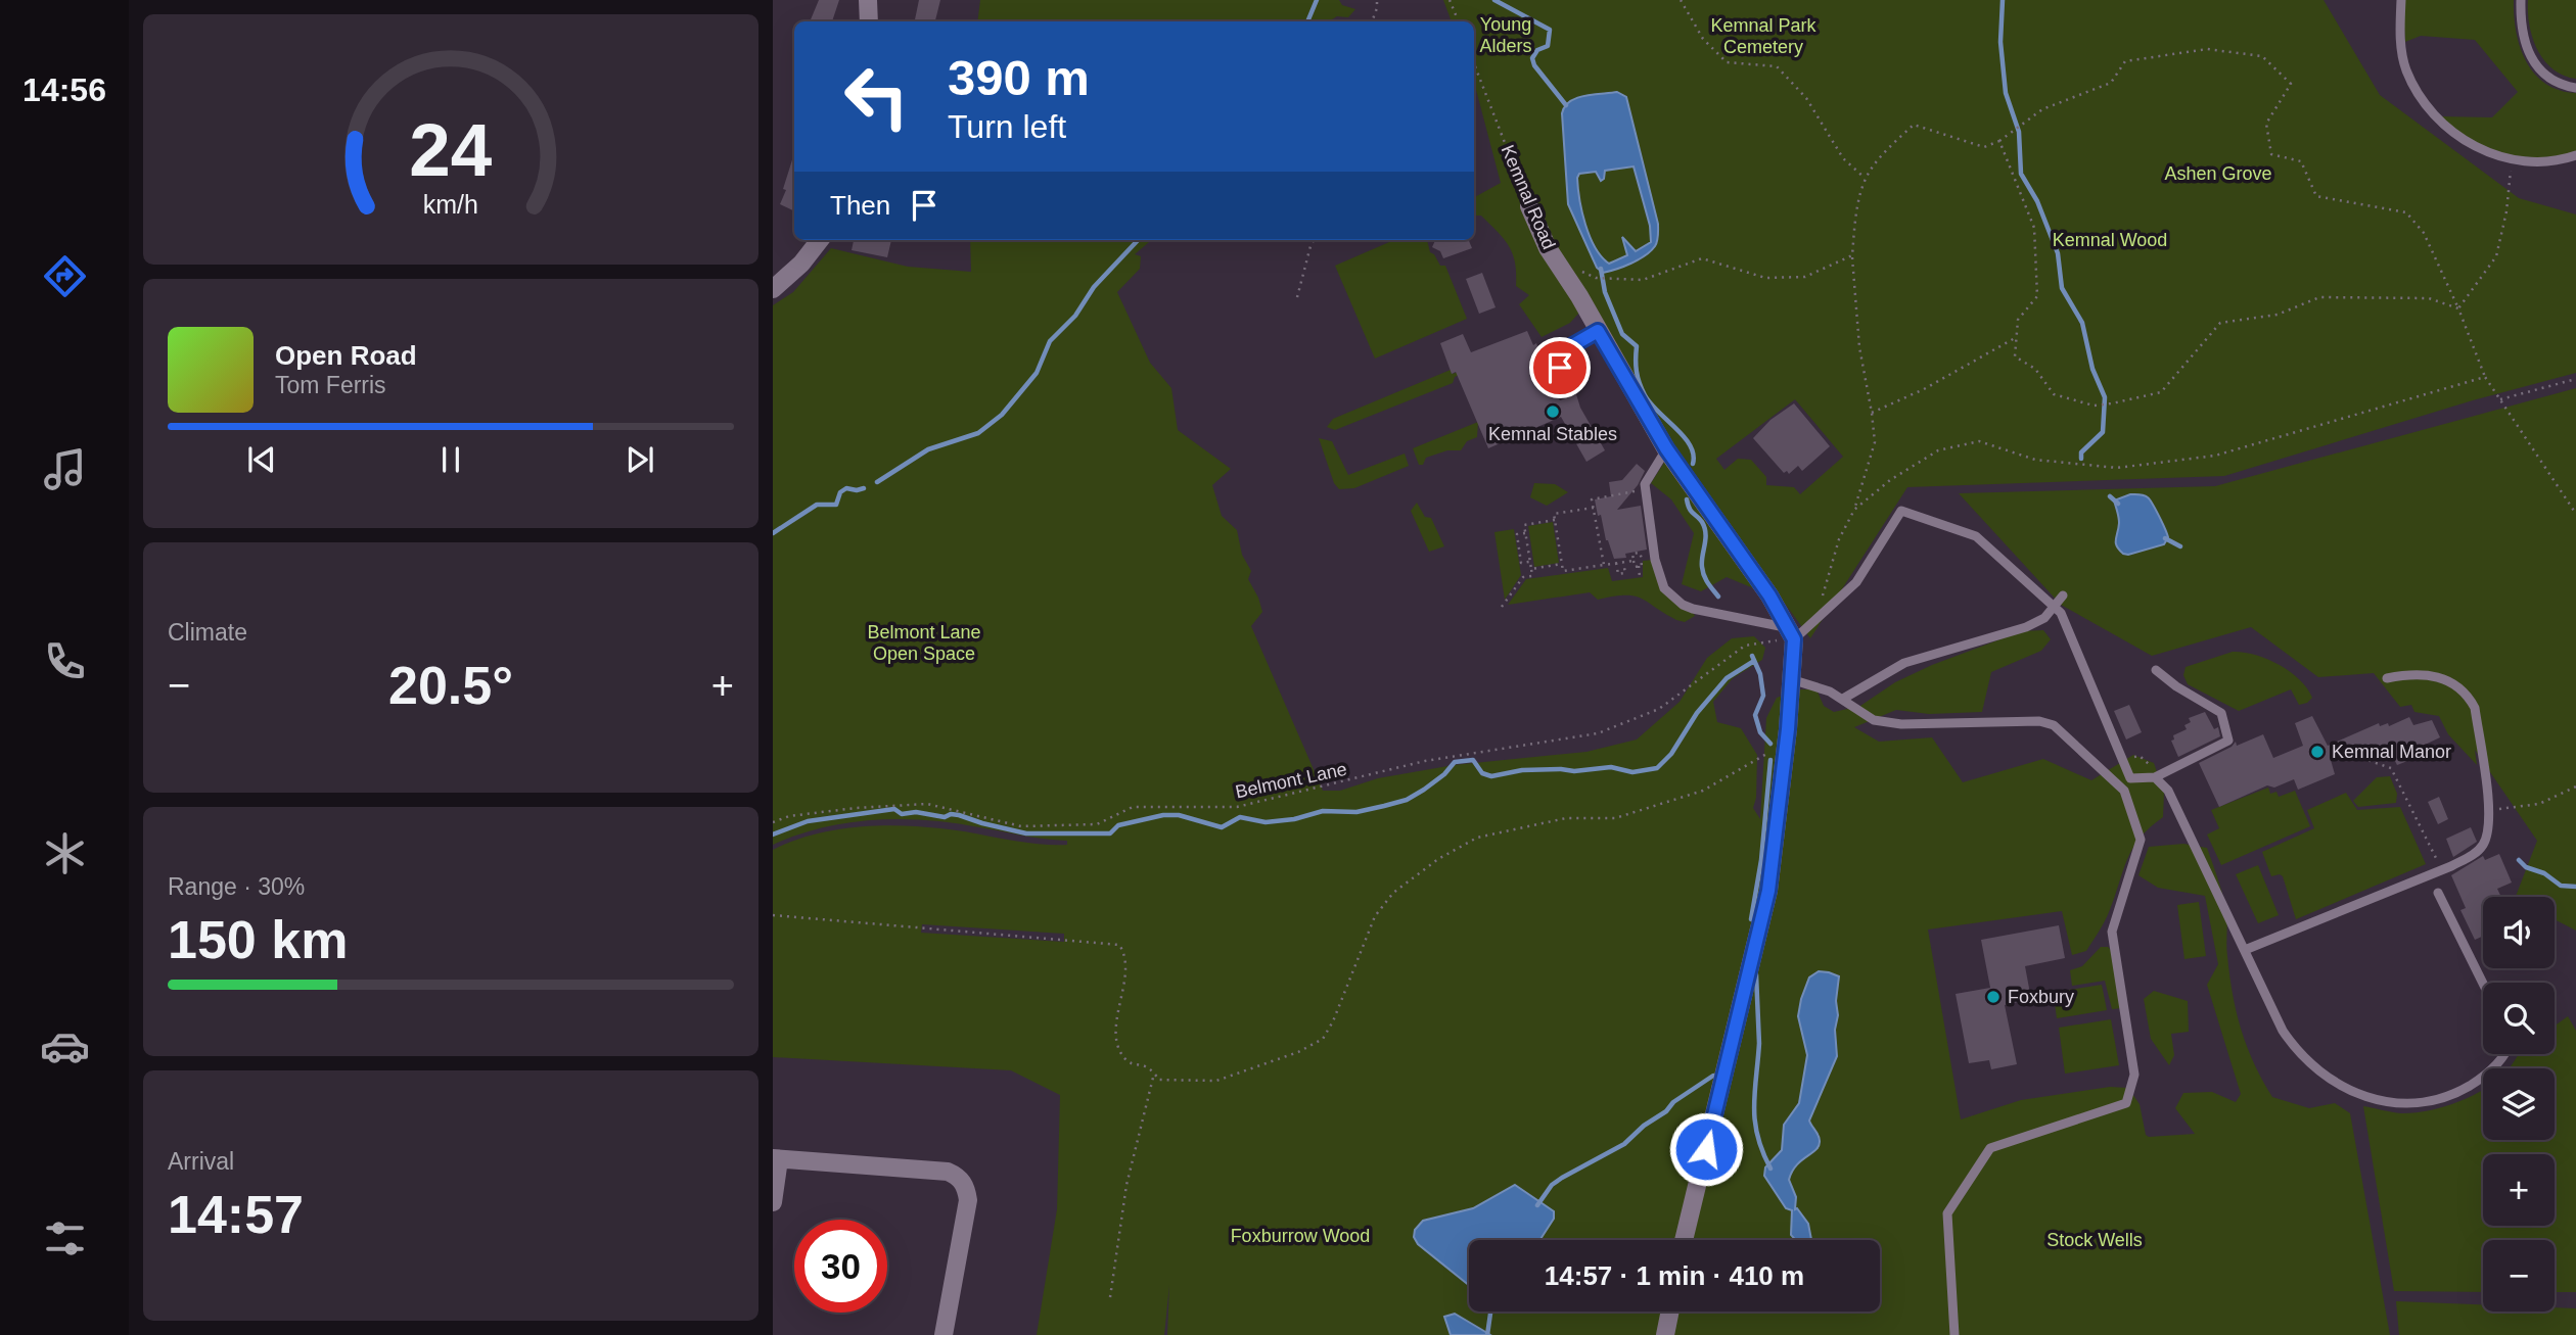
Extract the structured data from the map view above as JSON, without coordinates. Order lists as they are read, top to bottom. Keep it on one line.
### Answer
{"streets":{"street":["Kemnal Road"],"path":["Belmont Lane"]},"crossings":[["Kemnal Road","Belmont Lane"]],"parks":["Young Alders","Kemnal Park Cemetery","Ashen Grove","Kemnal Wood","Belmont Lane Open Space","Foxburrow Wood","Stock Wells"],"places":["Kemnal Stables","Kemnal Manor","Foxbury"],"page":{"tabs":"14:56","turn":["390 m","Turn left"],"then":"Then","song":["Open Road","Tom Ferris"],"tile":["Climate",["Range · 30%","150 km"],["Arrival","14:57"]],"heat":["−","20.5°","+"],"map_buttons":["+","−"],"limit":"30","trip":"14:57 · 1 min · 410 m","gauge":["24","km/h"]}}
